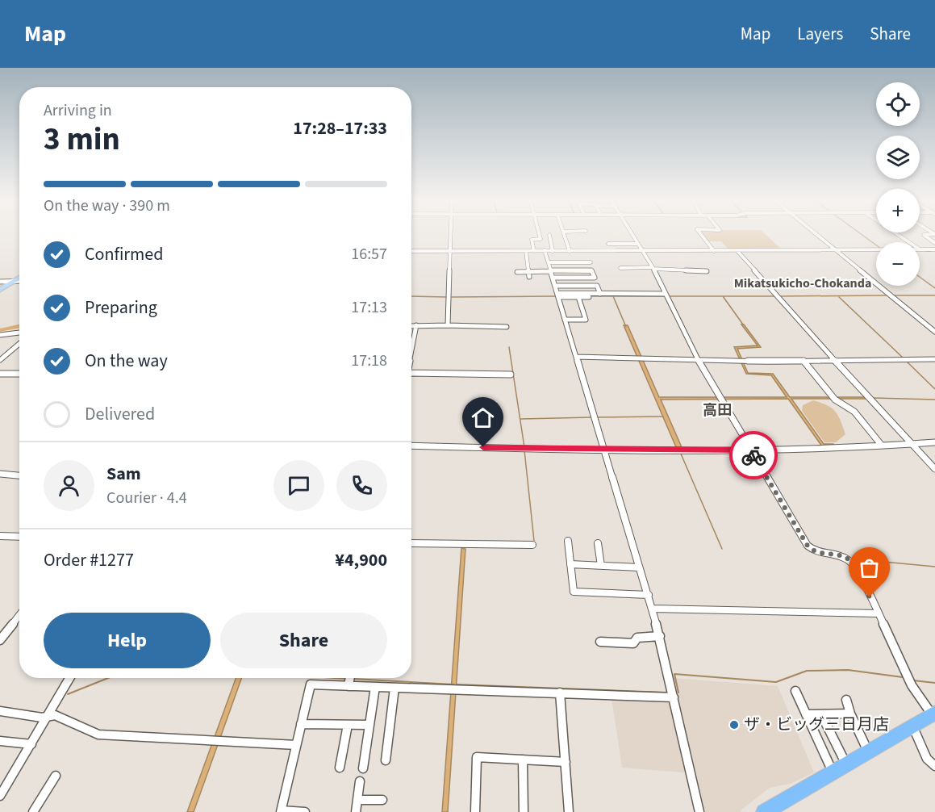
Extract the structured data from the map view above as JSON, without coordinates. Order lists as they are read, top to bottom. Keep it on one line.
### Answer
{"districts":["Mikatsukicho-Chokanda","高田"],"places":["ザ・ビッグ三日月店"],"page":{"header":"Map","nav":["Map","Layers","Share"],"map_buttons":["+","−"],"heading":["3 min","Arriving in","17:28–17:33"],"panel":["Sam","Courier · 4.4","Order #1277","¥4,900"],"bar":"On the way · 390 m","list":[["Confirmed","16:57"],["Preparing","17:13"],["On the way","17:18"],"Delivered"],"buttons":["Help","Share"]}}
